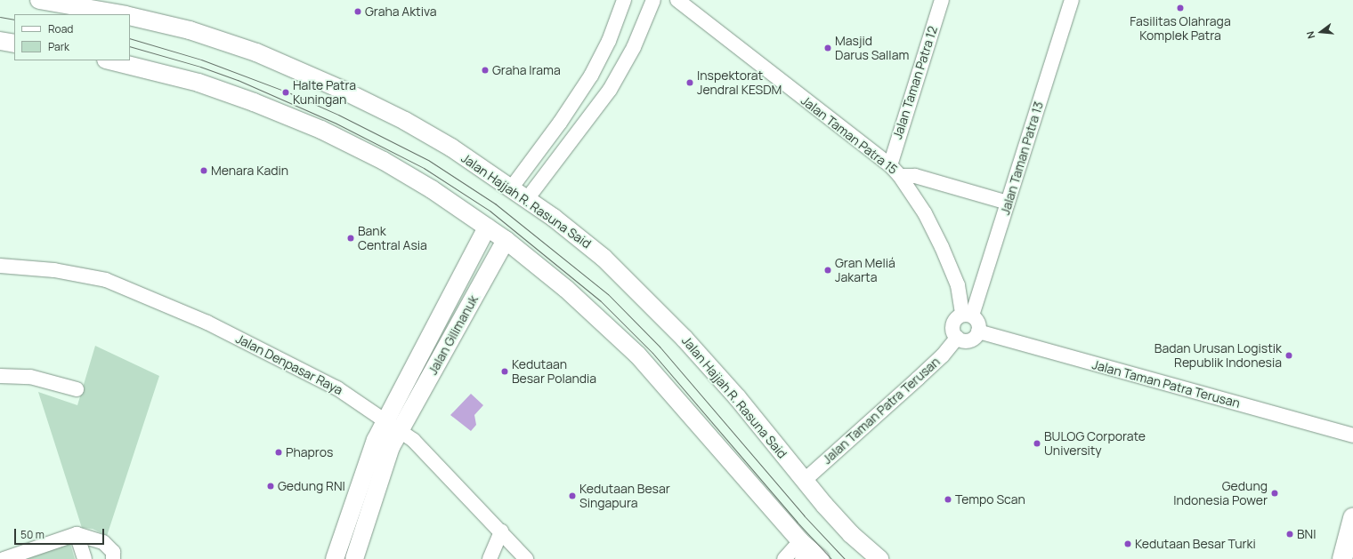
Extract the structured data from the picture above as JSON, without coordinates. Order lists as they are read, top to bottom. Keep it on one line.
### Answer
{"streets":{"main road":["Jalan Hajjah R. Rasuna Said","Jalan Gilimanuk"],"street":["Jalan Taman Patra 12","Jalan Taman Patra 15","Jalan Taman Patra 13","Jalan Denpasar Raya","Jalan Taman Patra Terusan"]},"crossings":[["Jalan Taman Patra 12","Jalan Taman Patra 15"],["Jalan Taman Patra 15","Jalan Taman Patra 13"],["Jalan Taman Patra 15","Jalan Taman Patra Terusan"],["Jalan Taman Patra 13","Jalan Taman Patra Terusan"],["Jalan Hajjah R. Rasuna Said","Jalan Taman Patra Terusan"],["Jalan Gilimanuk","Jalan Denpasar Raya"]],"places":["Fasilitas Olahraga Komplek Patra","Graha Aktiva","Masjid Darus Sallam","Graha Irama","Inspektorat Jendral KESDM","Halte Patra Kuningan","Menara Kadin","Bank Central Asia","Gran Meliá Jakarta","Badan Urusan Logistik Republik Indonesia","Kedutaan Besar Polandia","BULOG Corporate University","Phapros","Gedung RNI","Gedung Indonesia Power","Kedutaan Besar Singapura","Tempo Scan","BNI","Kedutaan Besar Turki"],"legend":["Road","Park"],"scale_bar":"50 m","north":"left"}
